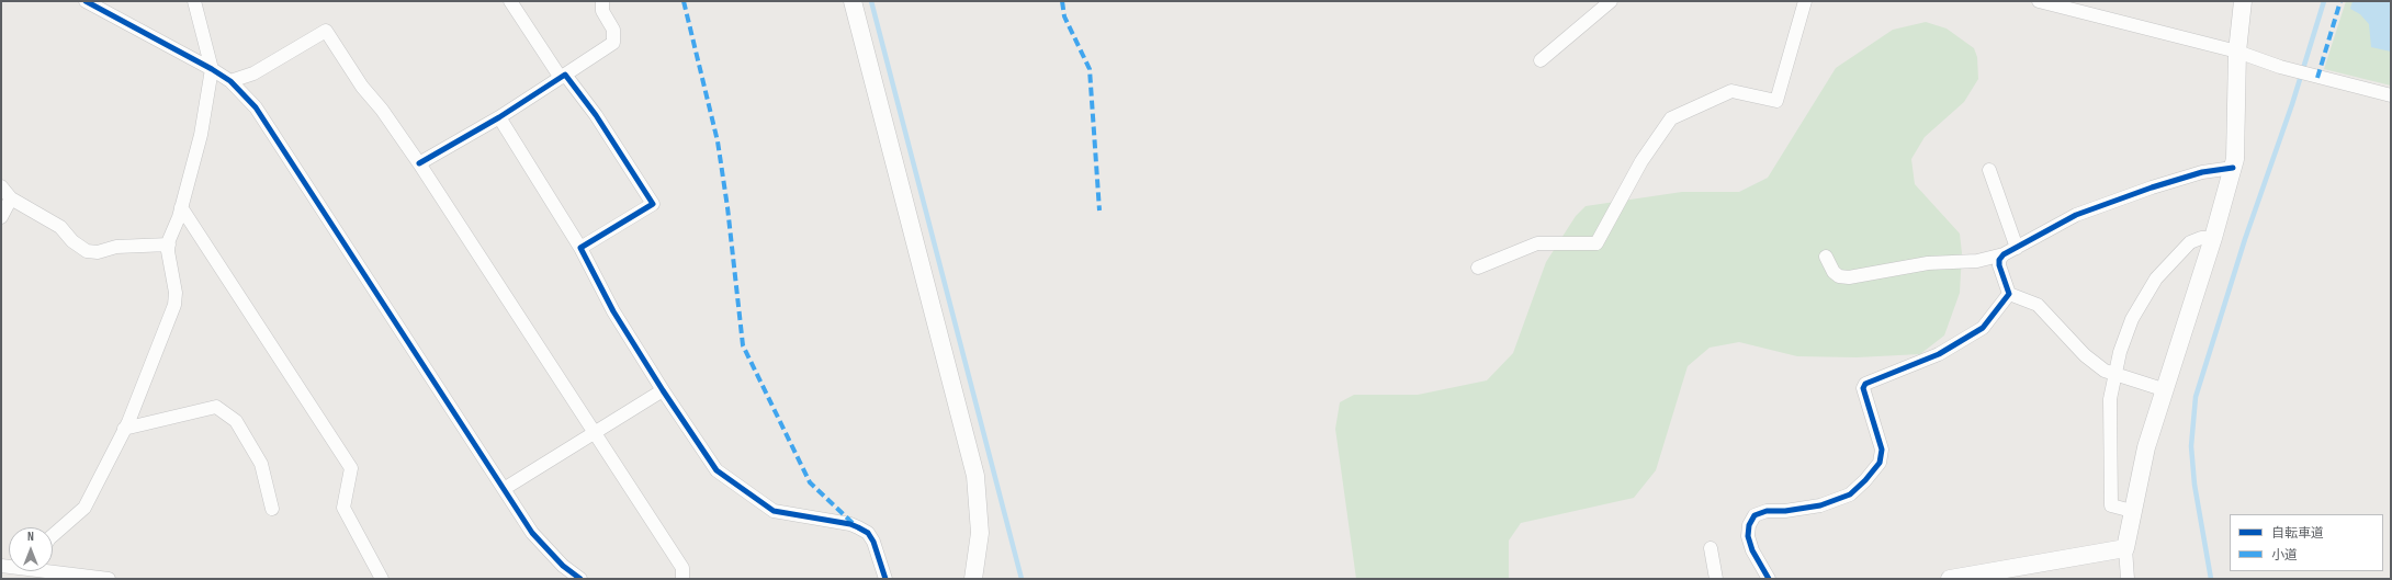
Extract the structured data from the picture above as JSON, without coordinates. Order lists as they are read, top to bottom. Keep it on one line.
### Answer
{"legend":["自転車道","小道"],"north":"top"}
